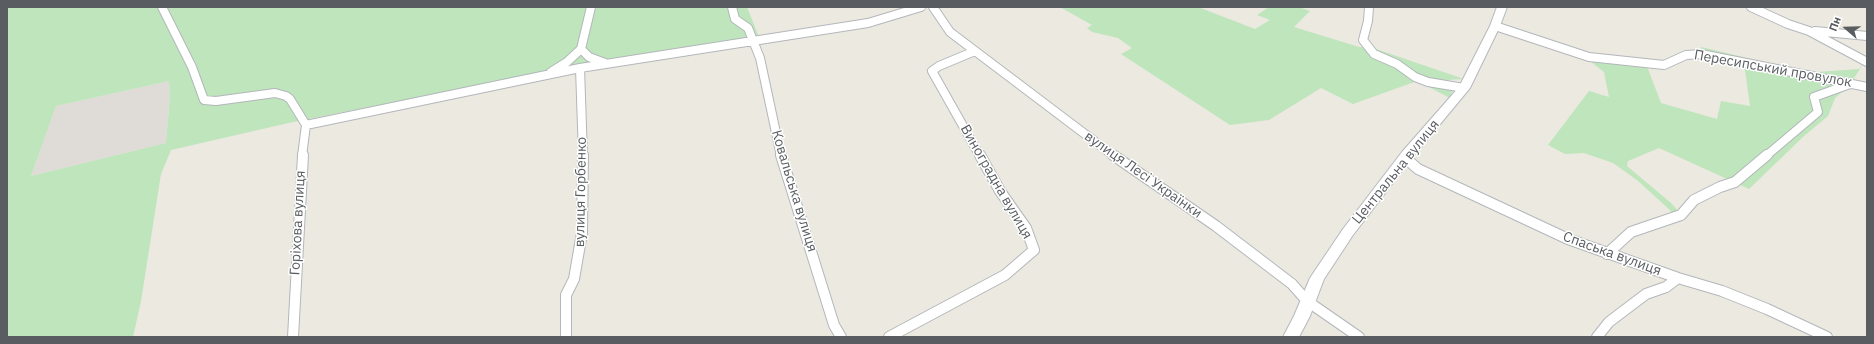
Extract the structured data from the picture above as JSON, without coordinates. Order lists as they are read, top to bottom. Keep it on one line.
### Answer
{"streets":{"street":["Пересипський провулок","Центральна вулиця","вулиця Лесі Українки","Виноградна вулиця","Ковальська вулиця","вулиця Горбенко","Горіхова вулиця","Спаська вулиця"]},"crossings":[["Пересипський провулок","Центральна вулиця"],["Центральна вулиця","вулиця Лесі Українки"],["Центральна вулиця","Спаська вулиця"],["вулиця Лесі Українки","Виноградна вулиця"]],"north":"left"}
